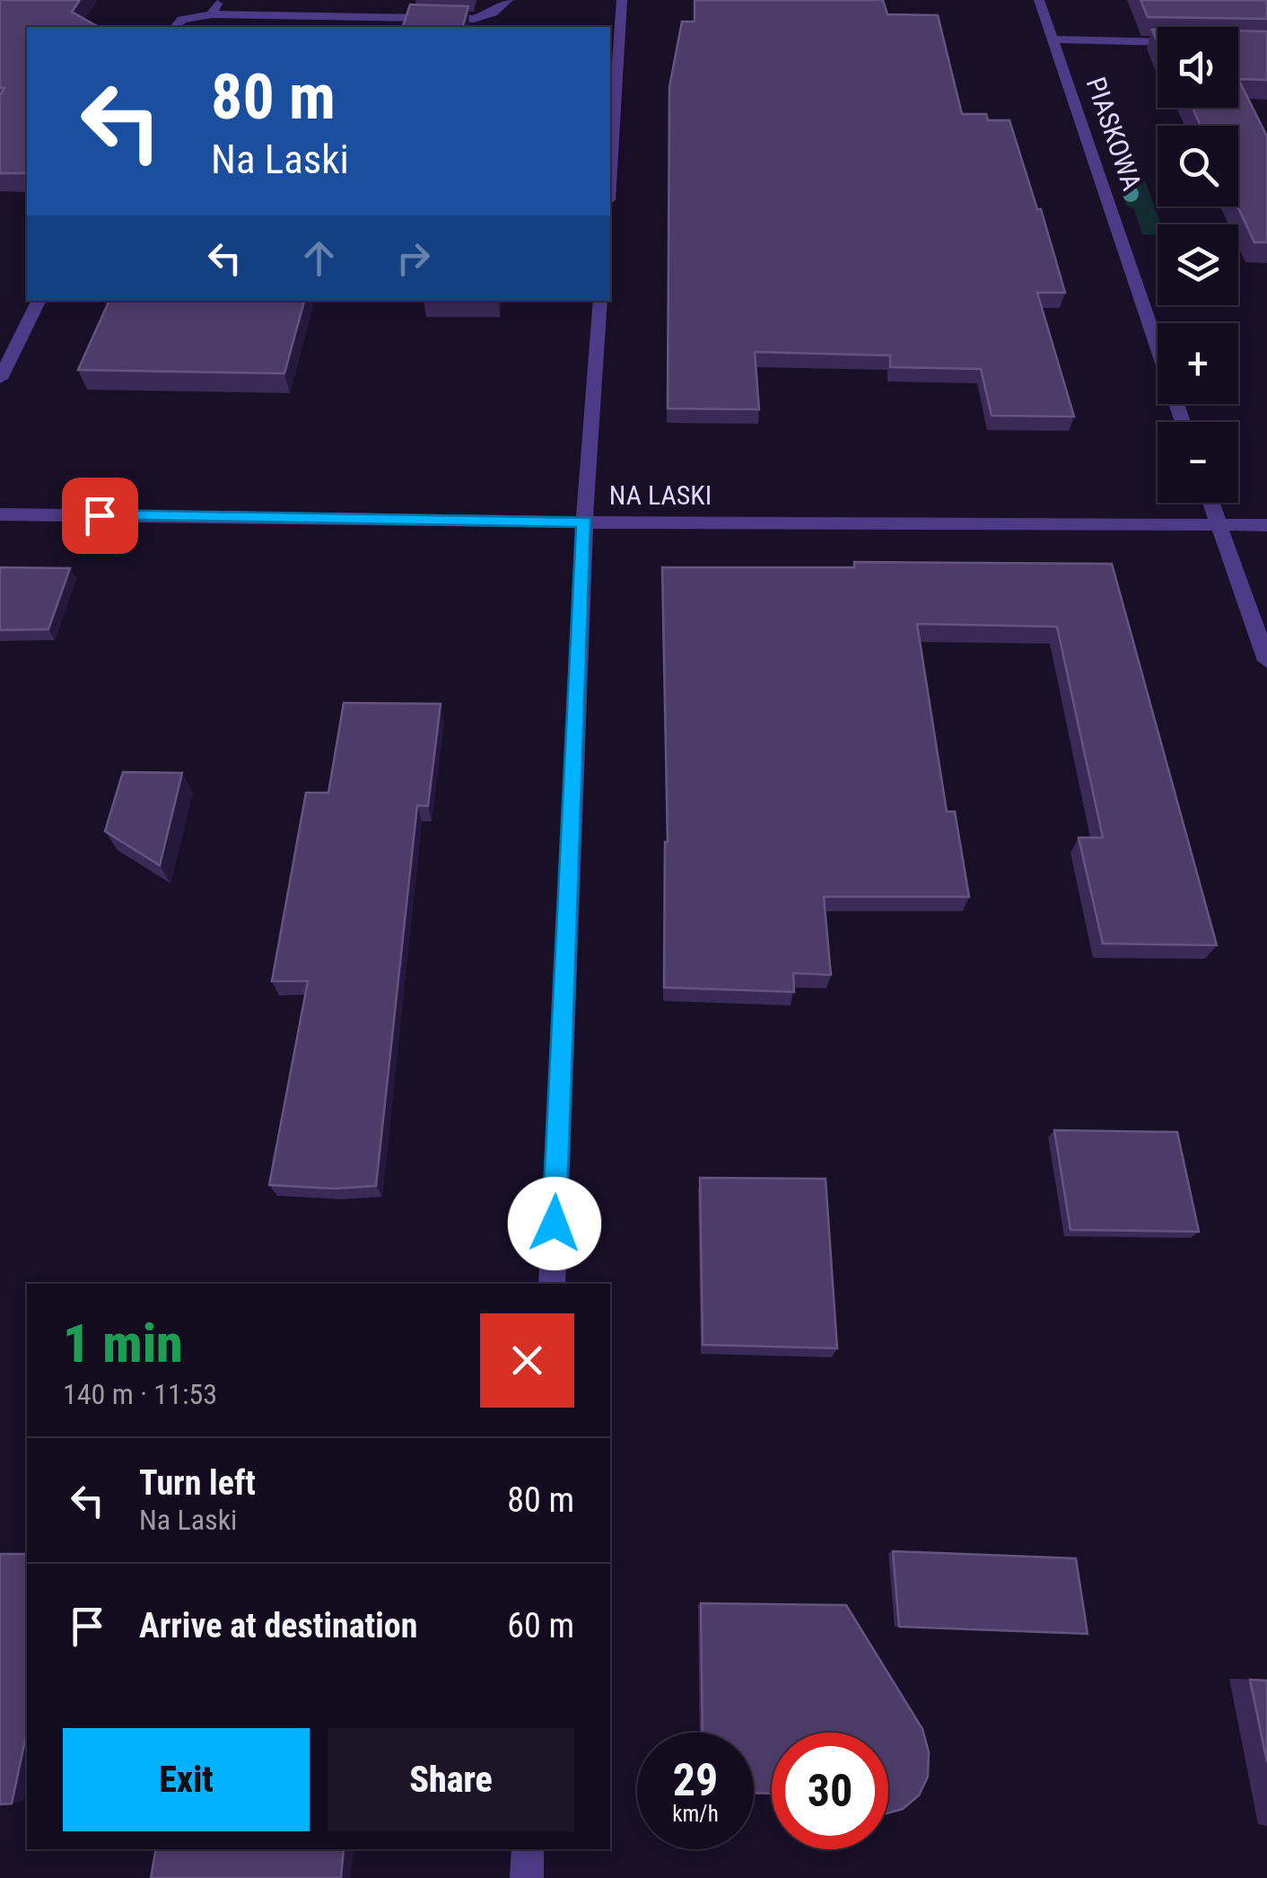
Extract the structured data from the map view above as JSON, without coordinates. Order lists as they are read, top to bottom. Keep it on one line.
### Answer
{"streets":{"street":["PIASKOWA","NA LASKI"]},"page":{"map_buttons":["+","−"],"turn":["80 m","Na Laski"],"heading":["1 min","140 m · 11:53"],"list":[{"name":"Turn left","note":"Na Laski","value":"80 m"},{"name":"Arrive at destination","value":"60 m"}],"buttons":["Exit","Share"],"speed":"29 km/h","limit":"30"}}
